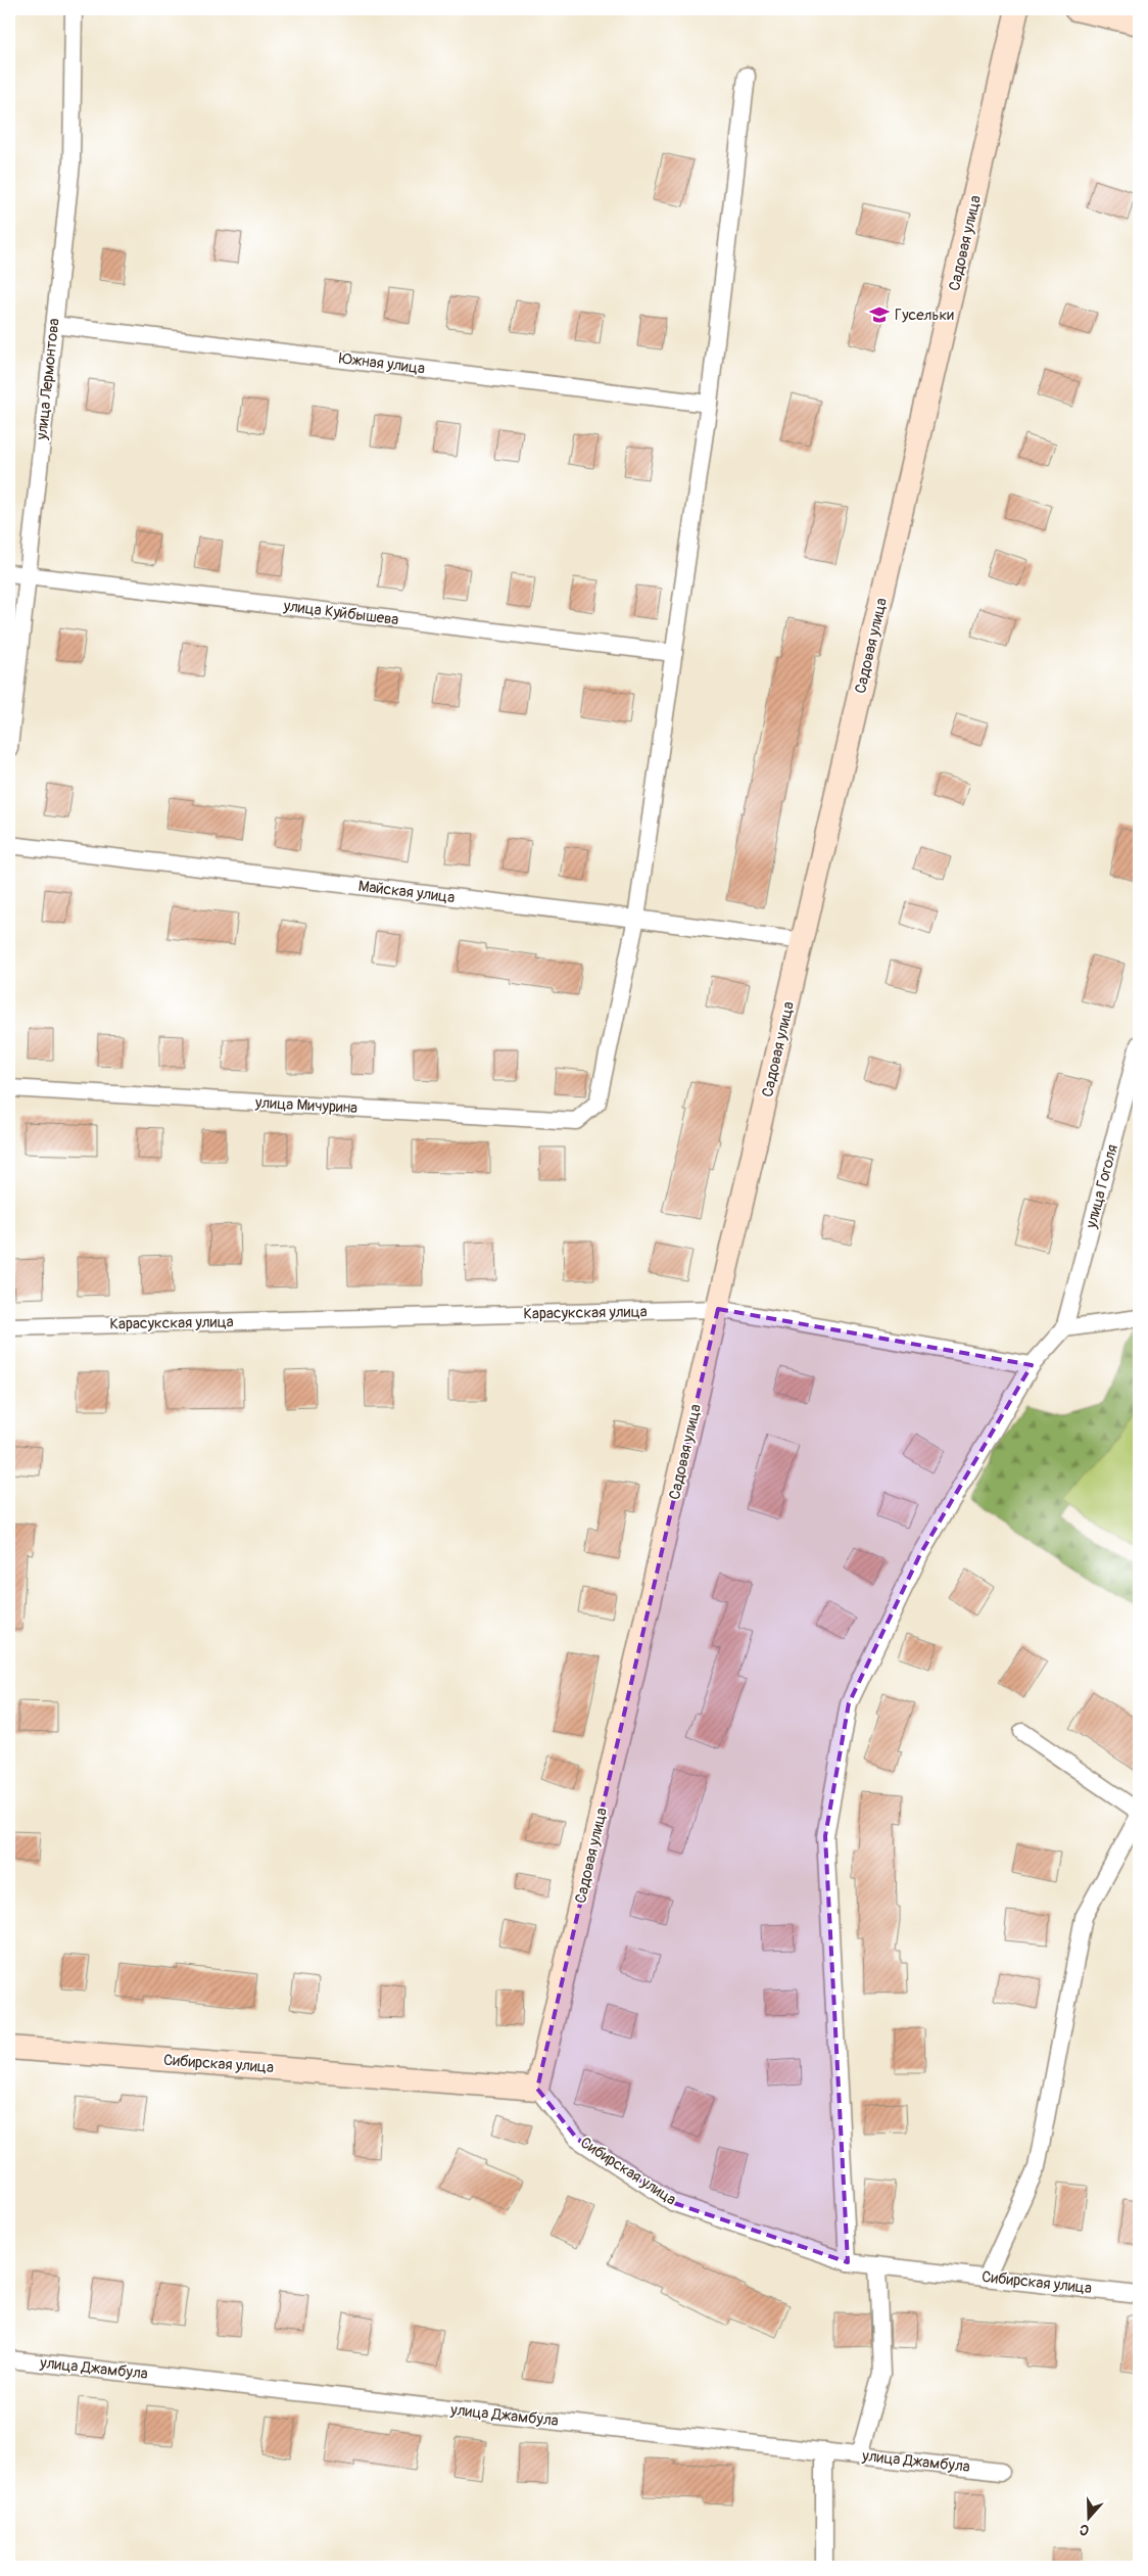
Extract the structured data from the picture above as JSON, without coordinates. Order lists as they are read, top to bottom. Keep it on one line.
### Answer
{"streets":{"street":["Садовая улица","Южная улица","улица Лермонтова","улица Куйбышева","Майская улица","улица Мичурина","улица Гоголя","Карасукская улица","Сибирская улица","улица Джамбула"]},"crossings":[["Садовая улица","Майская улица"],["Садовая улица","Карасукская улица"],["Садовая улица","Сибирская улица"],["Южная улица","улица Лермонтова"],["улица Лермонтова","улица Куйбышева"],["Майская улица","улица Мичурина"]],"places":{"school or university":["Гусельки"]},"north":"bottom"}
